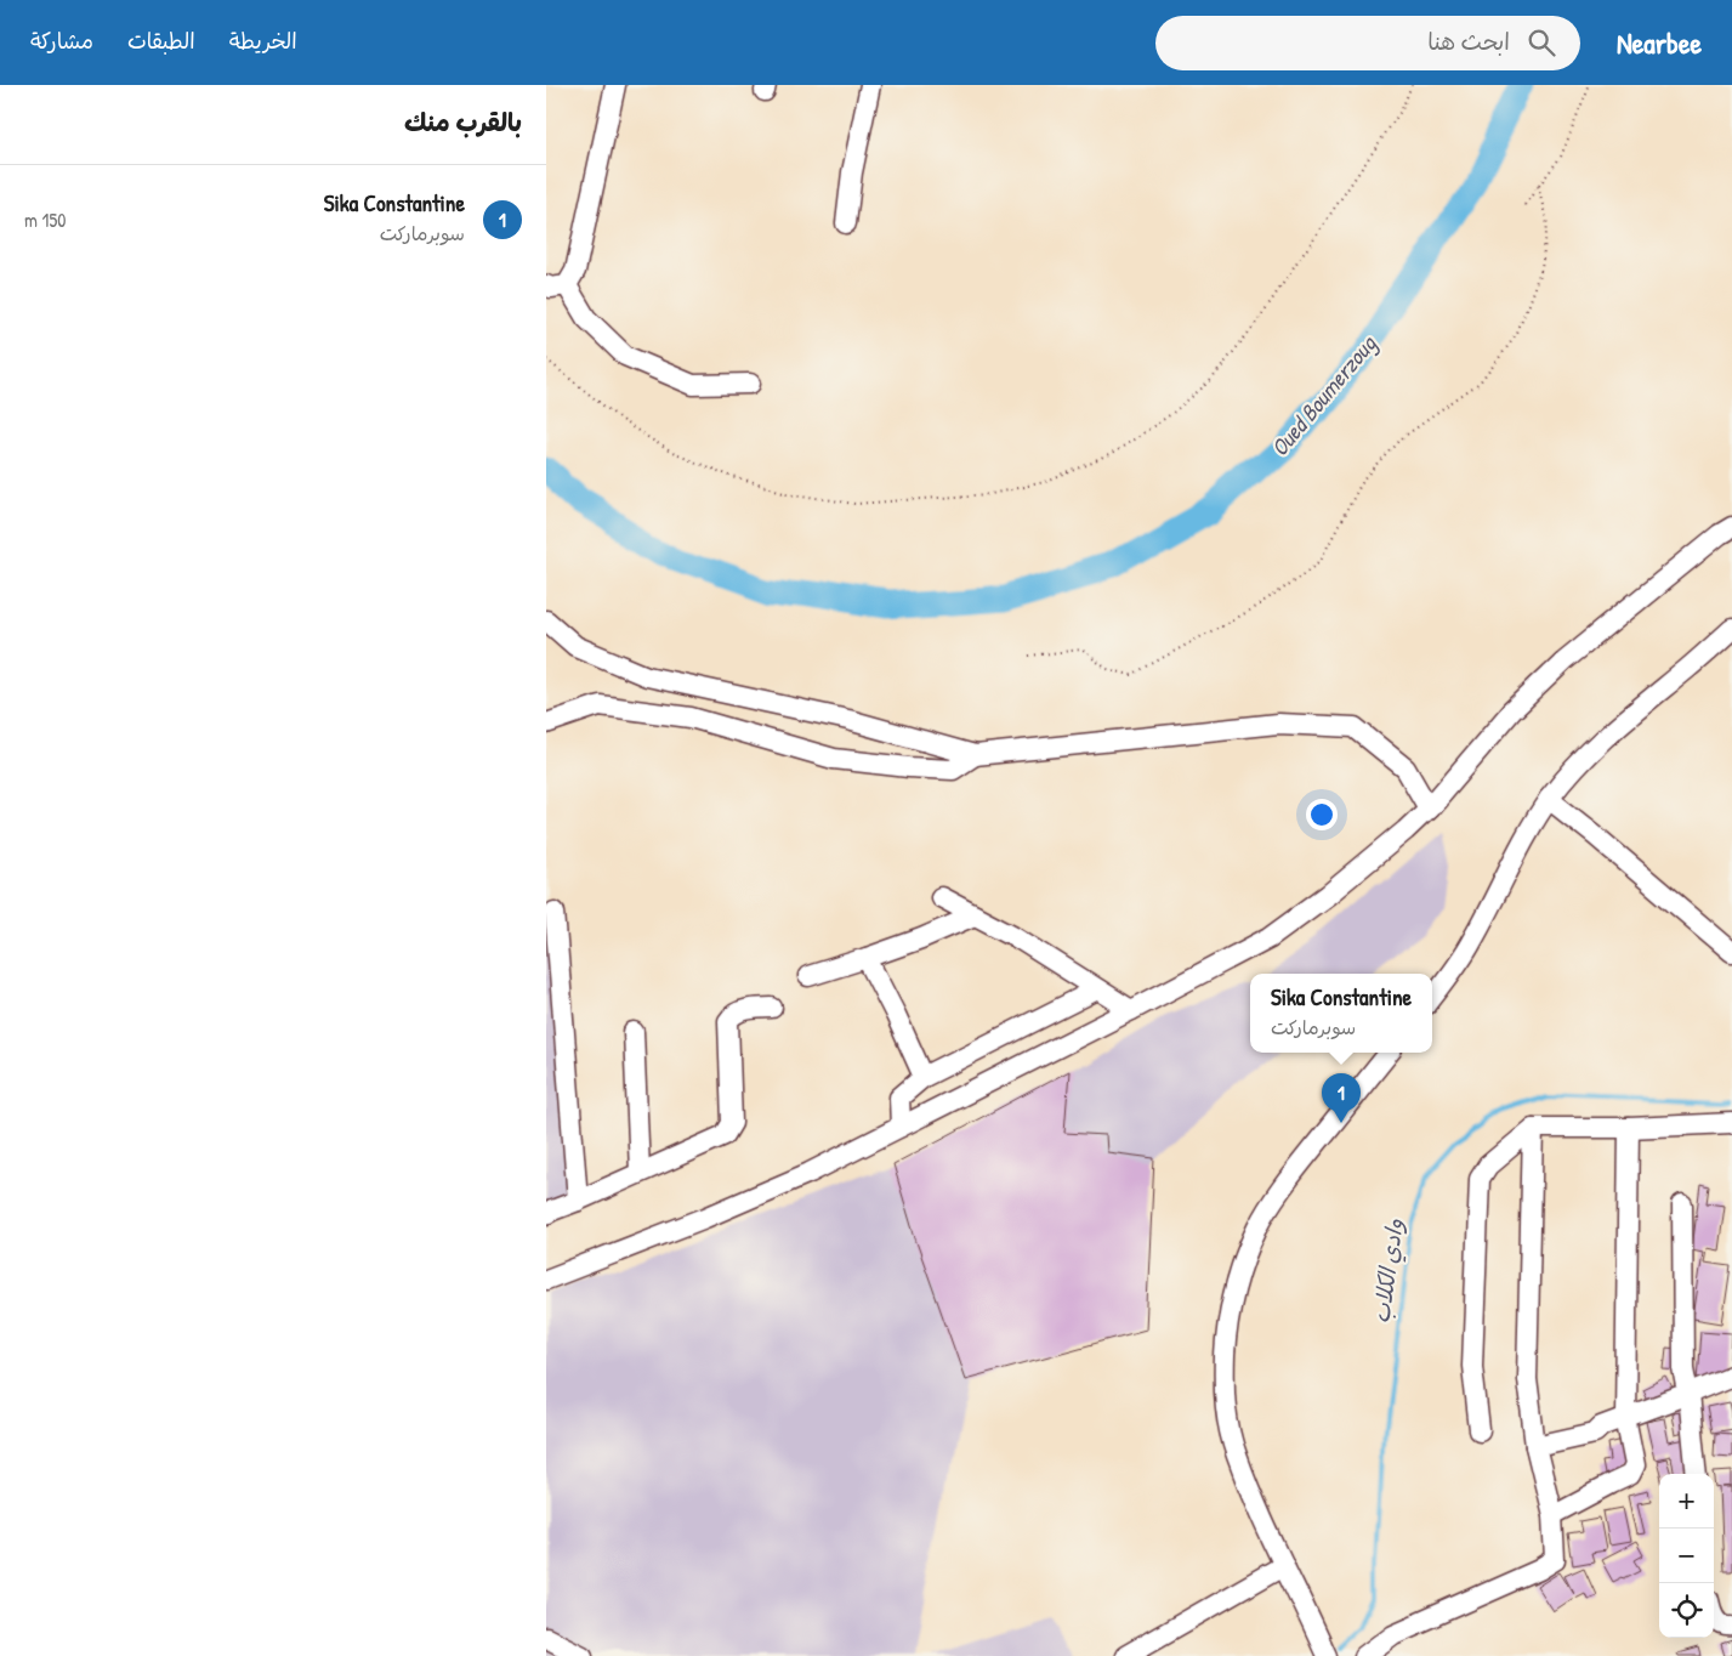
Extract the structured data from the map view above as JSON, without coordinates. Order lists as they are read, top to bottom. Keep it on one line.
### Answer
{"water":["Oued Boumerzoug","وادي الكلاب"],"page":{"header":"Nearbee","search":"ابحث هنا","nav":["الخريطة","الطبقات","مشاركة"],"heading":"بالقرب منك","list":[{"mark":"1","name":"Sika Constantine","note":"سوبرماركت","value":"150 m"}],"popup":["Sika Constantine","سوبرماركت"],"pins":"1","map_buttons":["+","−"]}}
